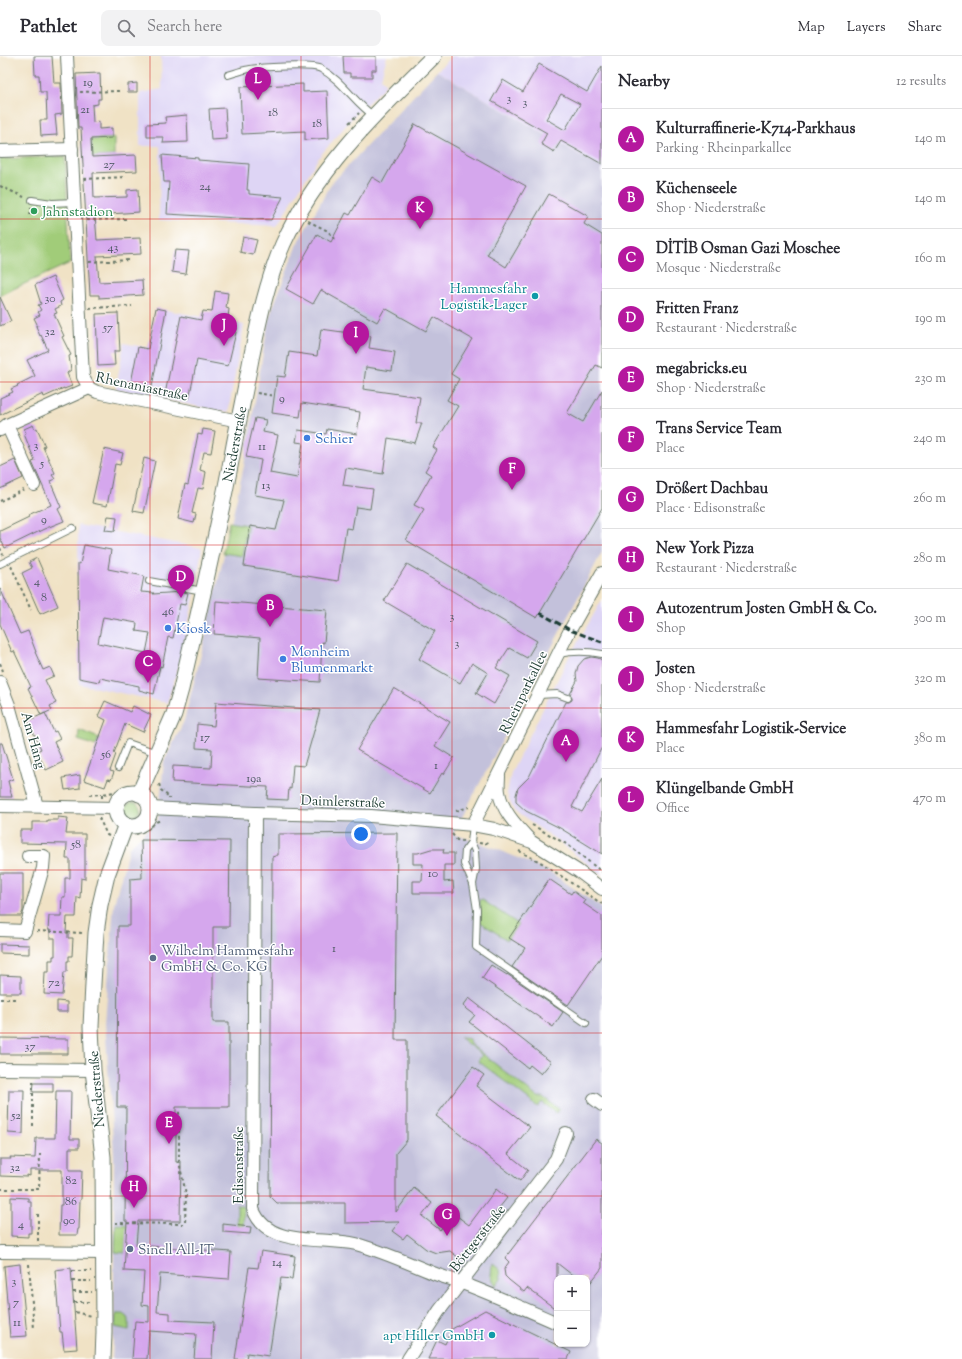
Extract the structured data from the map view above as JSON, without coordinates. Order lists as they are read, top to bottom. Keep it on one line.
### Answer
{"streets":{"street":["Rhenaniastraße","Niederstraße","Rheinparkallee","Am Hang","Daimlerstraße","Edisonstraße","Böttgerstraße"]},"crossings":[["Rhenaniastraße","Niederstraße"],["Niederstraße","Daimlerstraße"],["Rheinparkallee","Daimlerstraße"],["Daimlerstraße","Edisonstraße"],["Edisonstraße","Böttgerstraße"]],"places":["Jahnstadion","Hammesfahr Logistik-Lager","Schier","Kiosk","Monheim Blumenmarkt","Wilhelm Hammesfahr GmbH & Co. KG","Sinell All-IT","apt Hiller GmbH"],"house_numbers":["19","3","3","21","18","18","27","24","43","30","57","32","9","3","11","5","13","9","4","8","46","3","3","17","56","1","19a","58","10","1","72","37","52","32","82","86","90","4","14","3","7","11"],"page":{"header":"Pathlet","search":"Search here","nav":["Map","Layers","Share"],"heading":["Nearby","12 results"],"pins":["L","K","J","I","F","D","B","C","A","E","H","G"],"list":[{"mark":"A","name":"Kulturraffinerie-K714-Parkhaus","note":"Parking · Rheinparkallee","value":"140 m"},{"mark":"B","name":"Küchenseele","note":"Shop · Niederstraße","value":"140 m"},{"mark":"C","name":"DİTİB Osman Gazi Moschee","note":"Mosque · Niederstraße","value":"160 m"},{"mark":"D","name":"Fritten Franz","note":"Restaurant · Niederstraße","value":"190 m"},{"mark":"E","name":"megabricks.eu","note":"Shop · Niederstraße","value":"230 m"},{"mark":"F","name":"Trans Service Team","note":"Place","value":"240 m"},{"mark":"G","name":"Drößert Dachbau","note":"Place · Edisonstraße","value":"260 m"},{"mark":"H","name":"New York Pizza","note":"Restaurant · Niederstraße","value":"280 m"},{"mark":"I","name":"Autozentrum Josten GmbH & Co.","note":"Shop","value":"300 m"},{"mark":"J","name":"Josten","note":"Shop · Niederstraße","value":"320 m"},{"mark":"K","name":"Hammesfahr Logistik-Service","note":"Place","value":"380 m"},{"mark":"L","name":"Klüngelbande GmbH","note":"Office","value":"470 m"}],"map_buttons":["+","−"]}}
